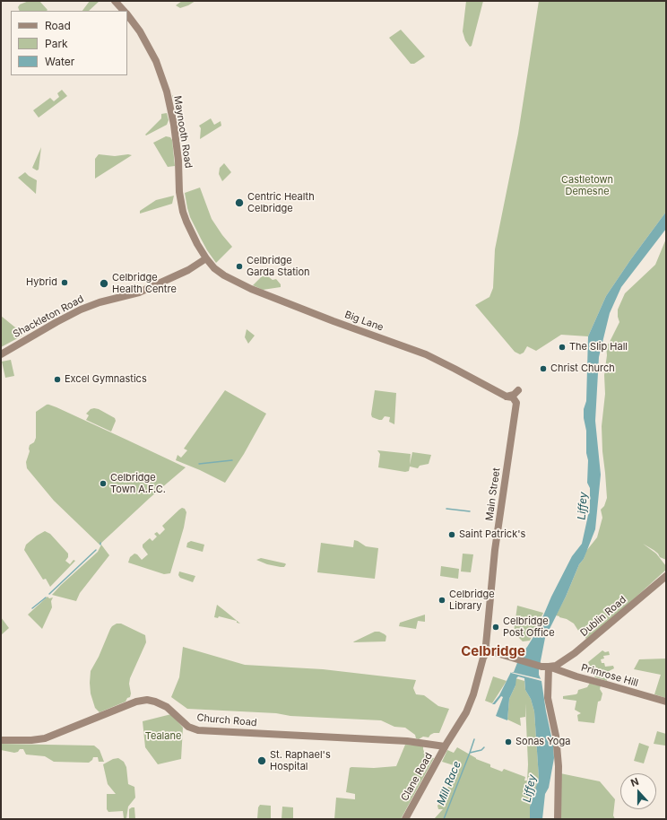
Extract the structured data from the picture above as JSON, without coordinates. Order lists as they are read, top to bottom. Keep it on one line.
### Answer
{"streets":{"main road":["Maynooth Road","Shackleton Road","Big Lane","Main Street","Dublin Road","Primrose Hill","Church Road","Clane Road"]},"crossings":[["Maynooth Road","Shackleton Road"],["Maynooth Road","Big Lane"],["Shackleton Road","Big Lane"],["Big Lane","Main Street"],["Main Street","Primrose Hill"],["Main Street","Clane Road"],["Dublin Road","Primrose Hill"],["Primrose Hill","Clane Road"],["Church Road","Clane Road"]],"districts":["Celbridge"],"water":["Liffey","Mill Race"],"parks":["Castletown Demesne","Tealane"],"places":["Centric Health Celbridge","Celbridge Garda Station","Hybrid","Celbridge Health Centre","The Slip Hall","Christ Church","Excel Gymnastics","Celbridge Town A.F.C.","Saint Patrick's","Celbridge Library","Celbridge Post Office","Sonas Yoga","St. Raphael's Hospital"],"legend":["Road","Park","Water"],"north":"top"}
